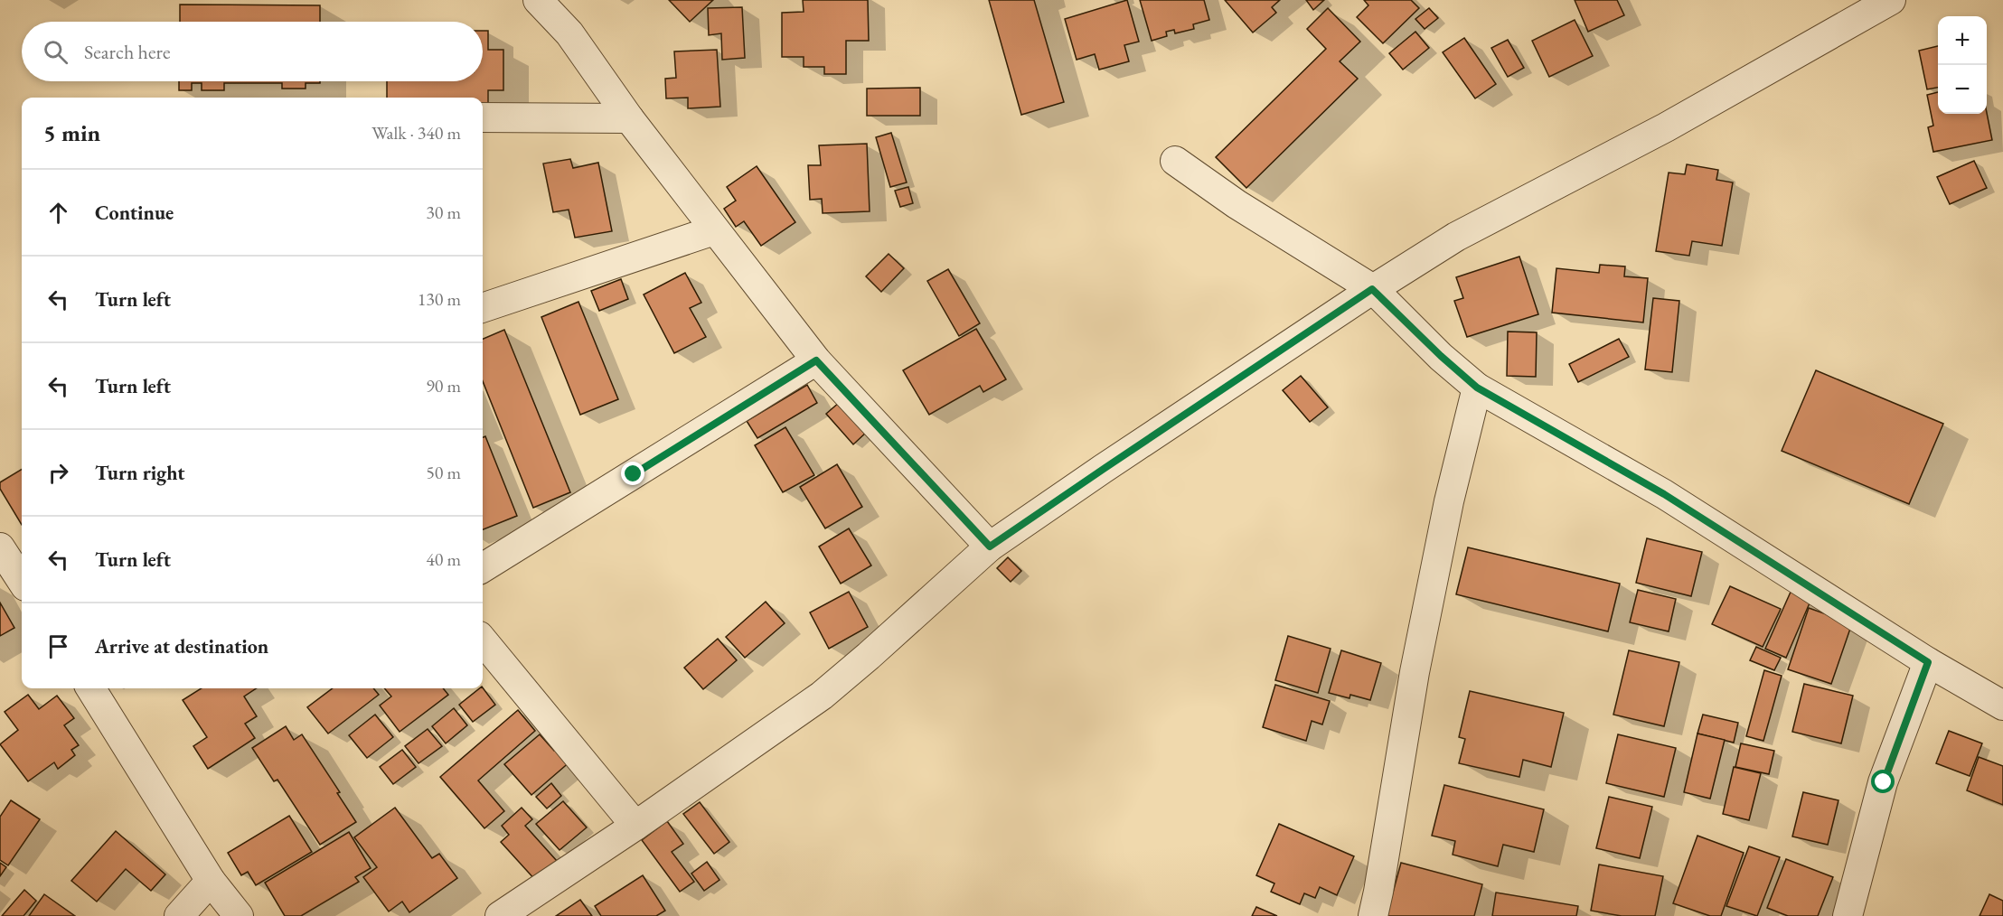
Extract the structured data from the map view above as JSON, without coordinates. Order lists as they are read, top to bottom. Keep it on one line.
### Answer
{"page":{"map_buttons":["+","−"],"search":"Search here","heading":["5 min","Walk · 340 m"],"list":[["Continue","30 m"],["Turn left","130 m"],["Turn left","90 m"],["Turn right","50 m"],["Turn left","40 m"],"Arrive at destination"]}}
